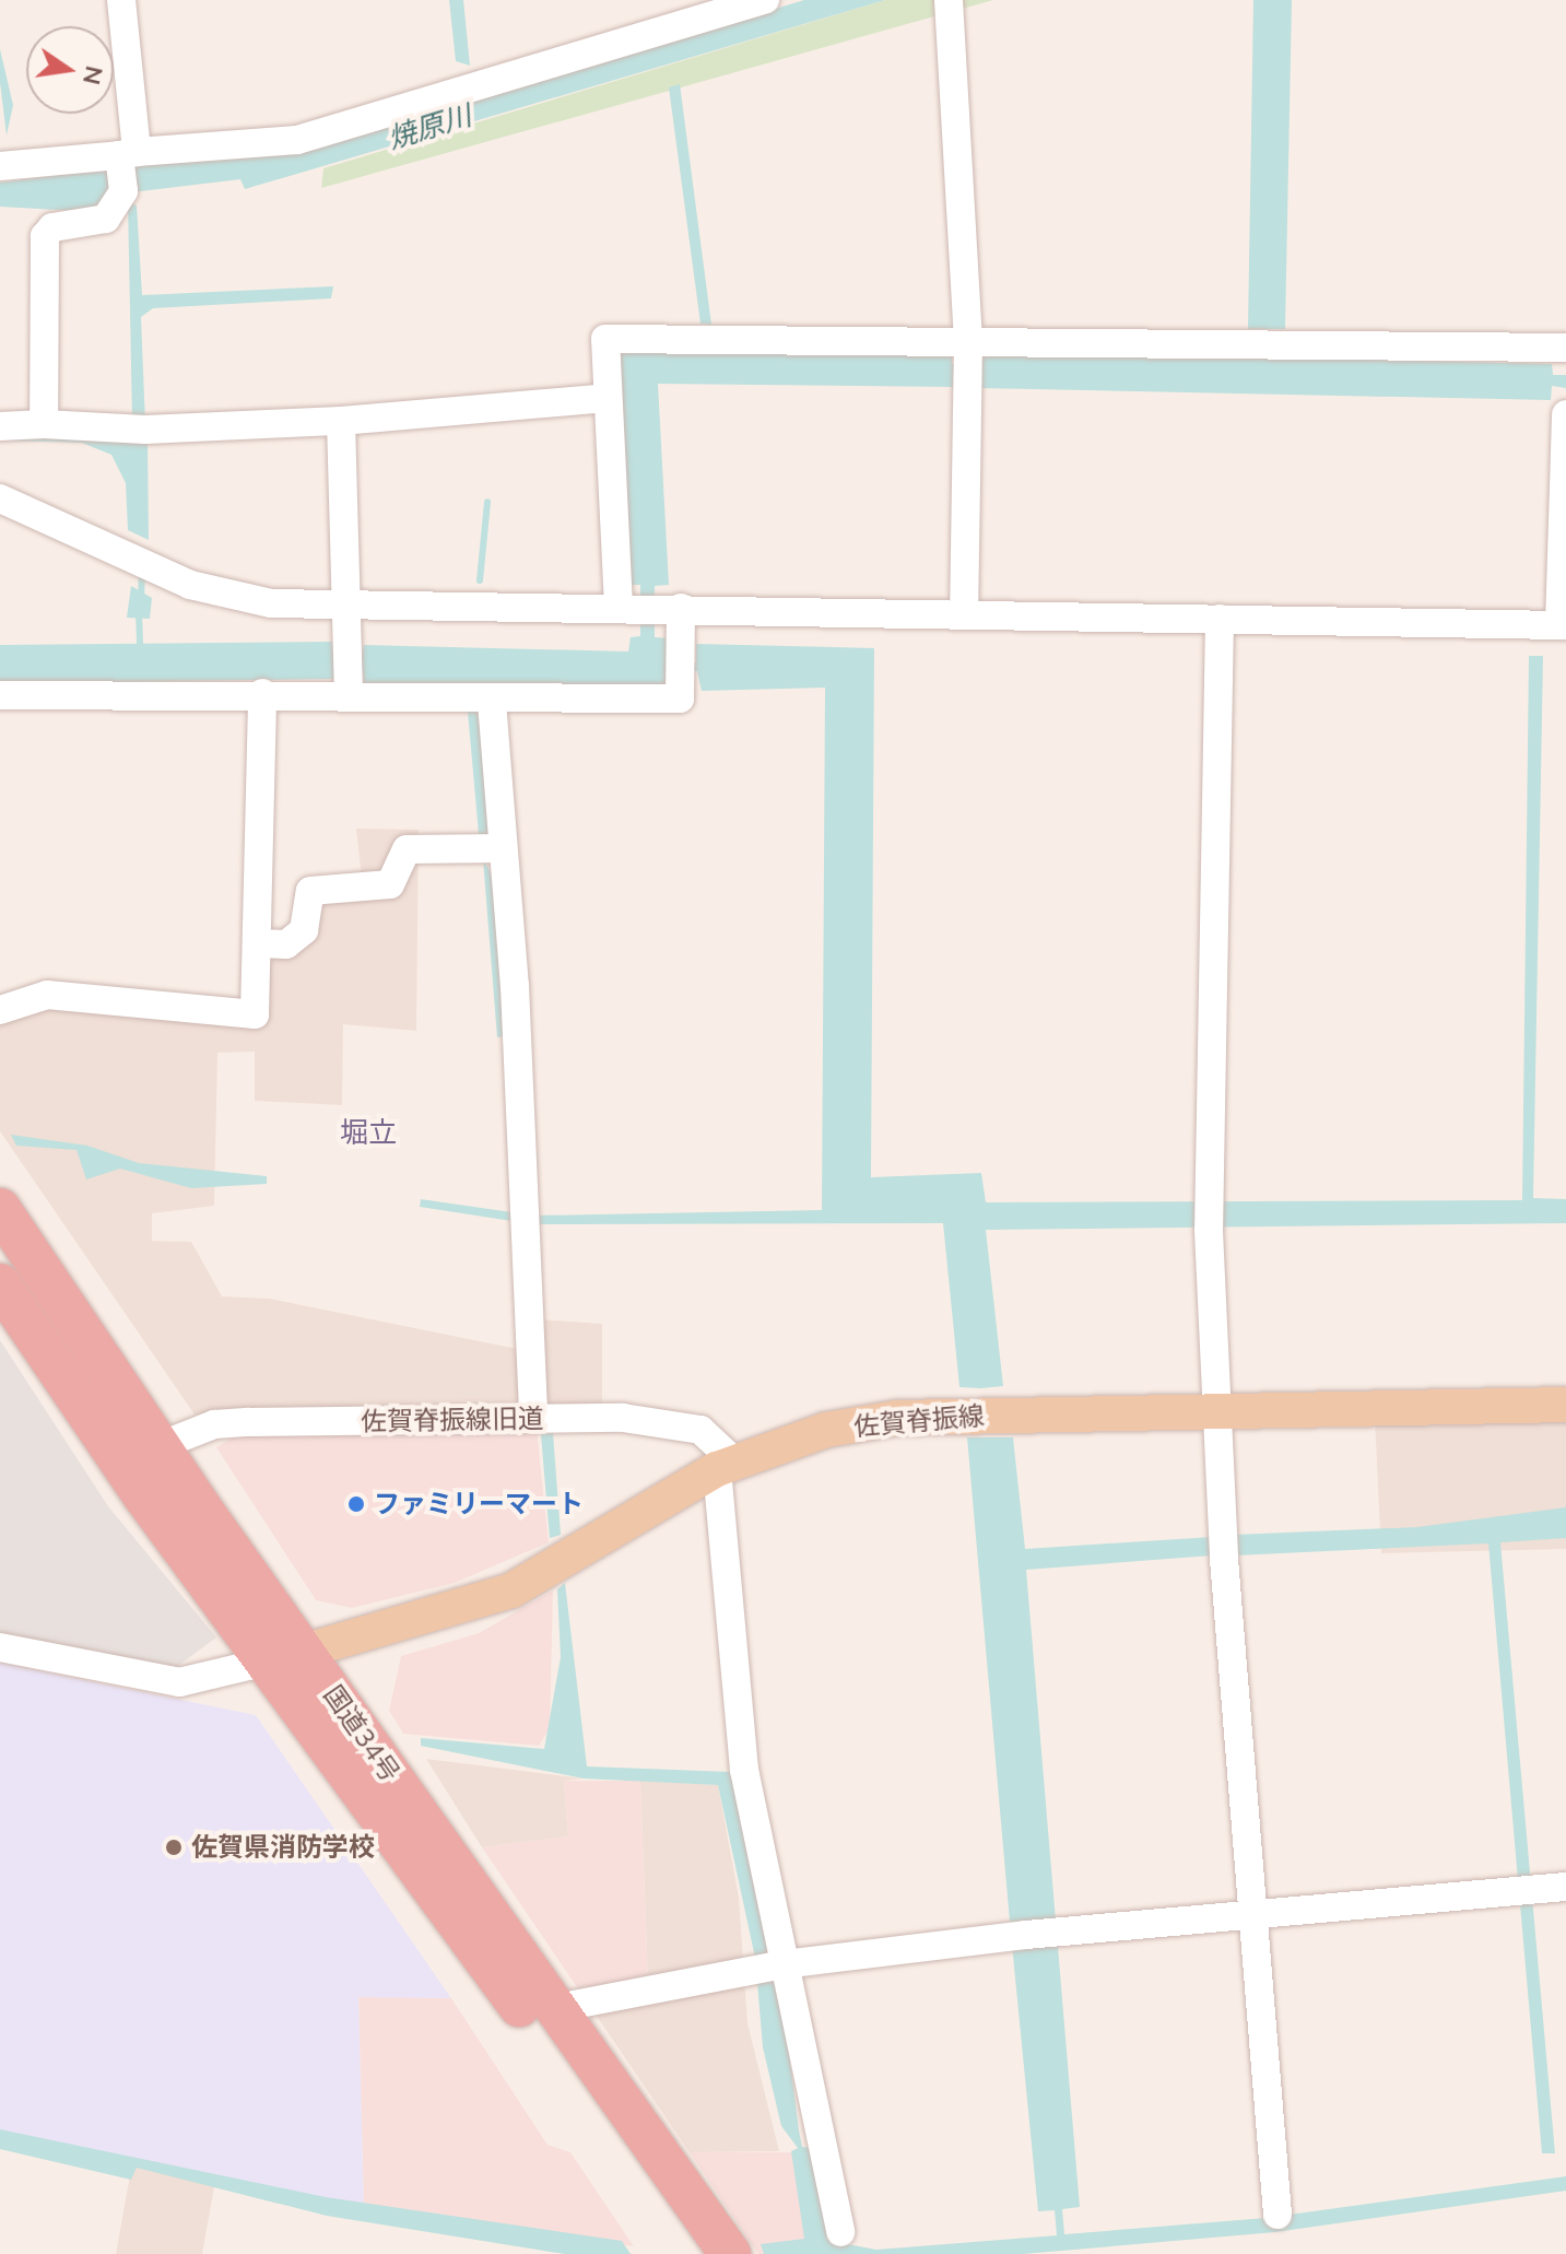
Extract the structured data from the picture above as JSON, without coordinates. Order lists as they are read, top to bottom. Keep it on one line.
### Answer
{"streets":{"highway":["国道34号"],"main road":["佐賀脊振線"],"street":["佐賀脊振線旧道"]},"crossings":[["佐賀脊振線旧道","佐賀脊振線"],["佐賀脊振線旧道","国道34号"],["佐賀脊振線","国道34号"]],"districts":["堀立"],"water":["焼原川"],"places":["ファミリーマート","佐賀県消防学校"],"north":"right"}
